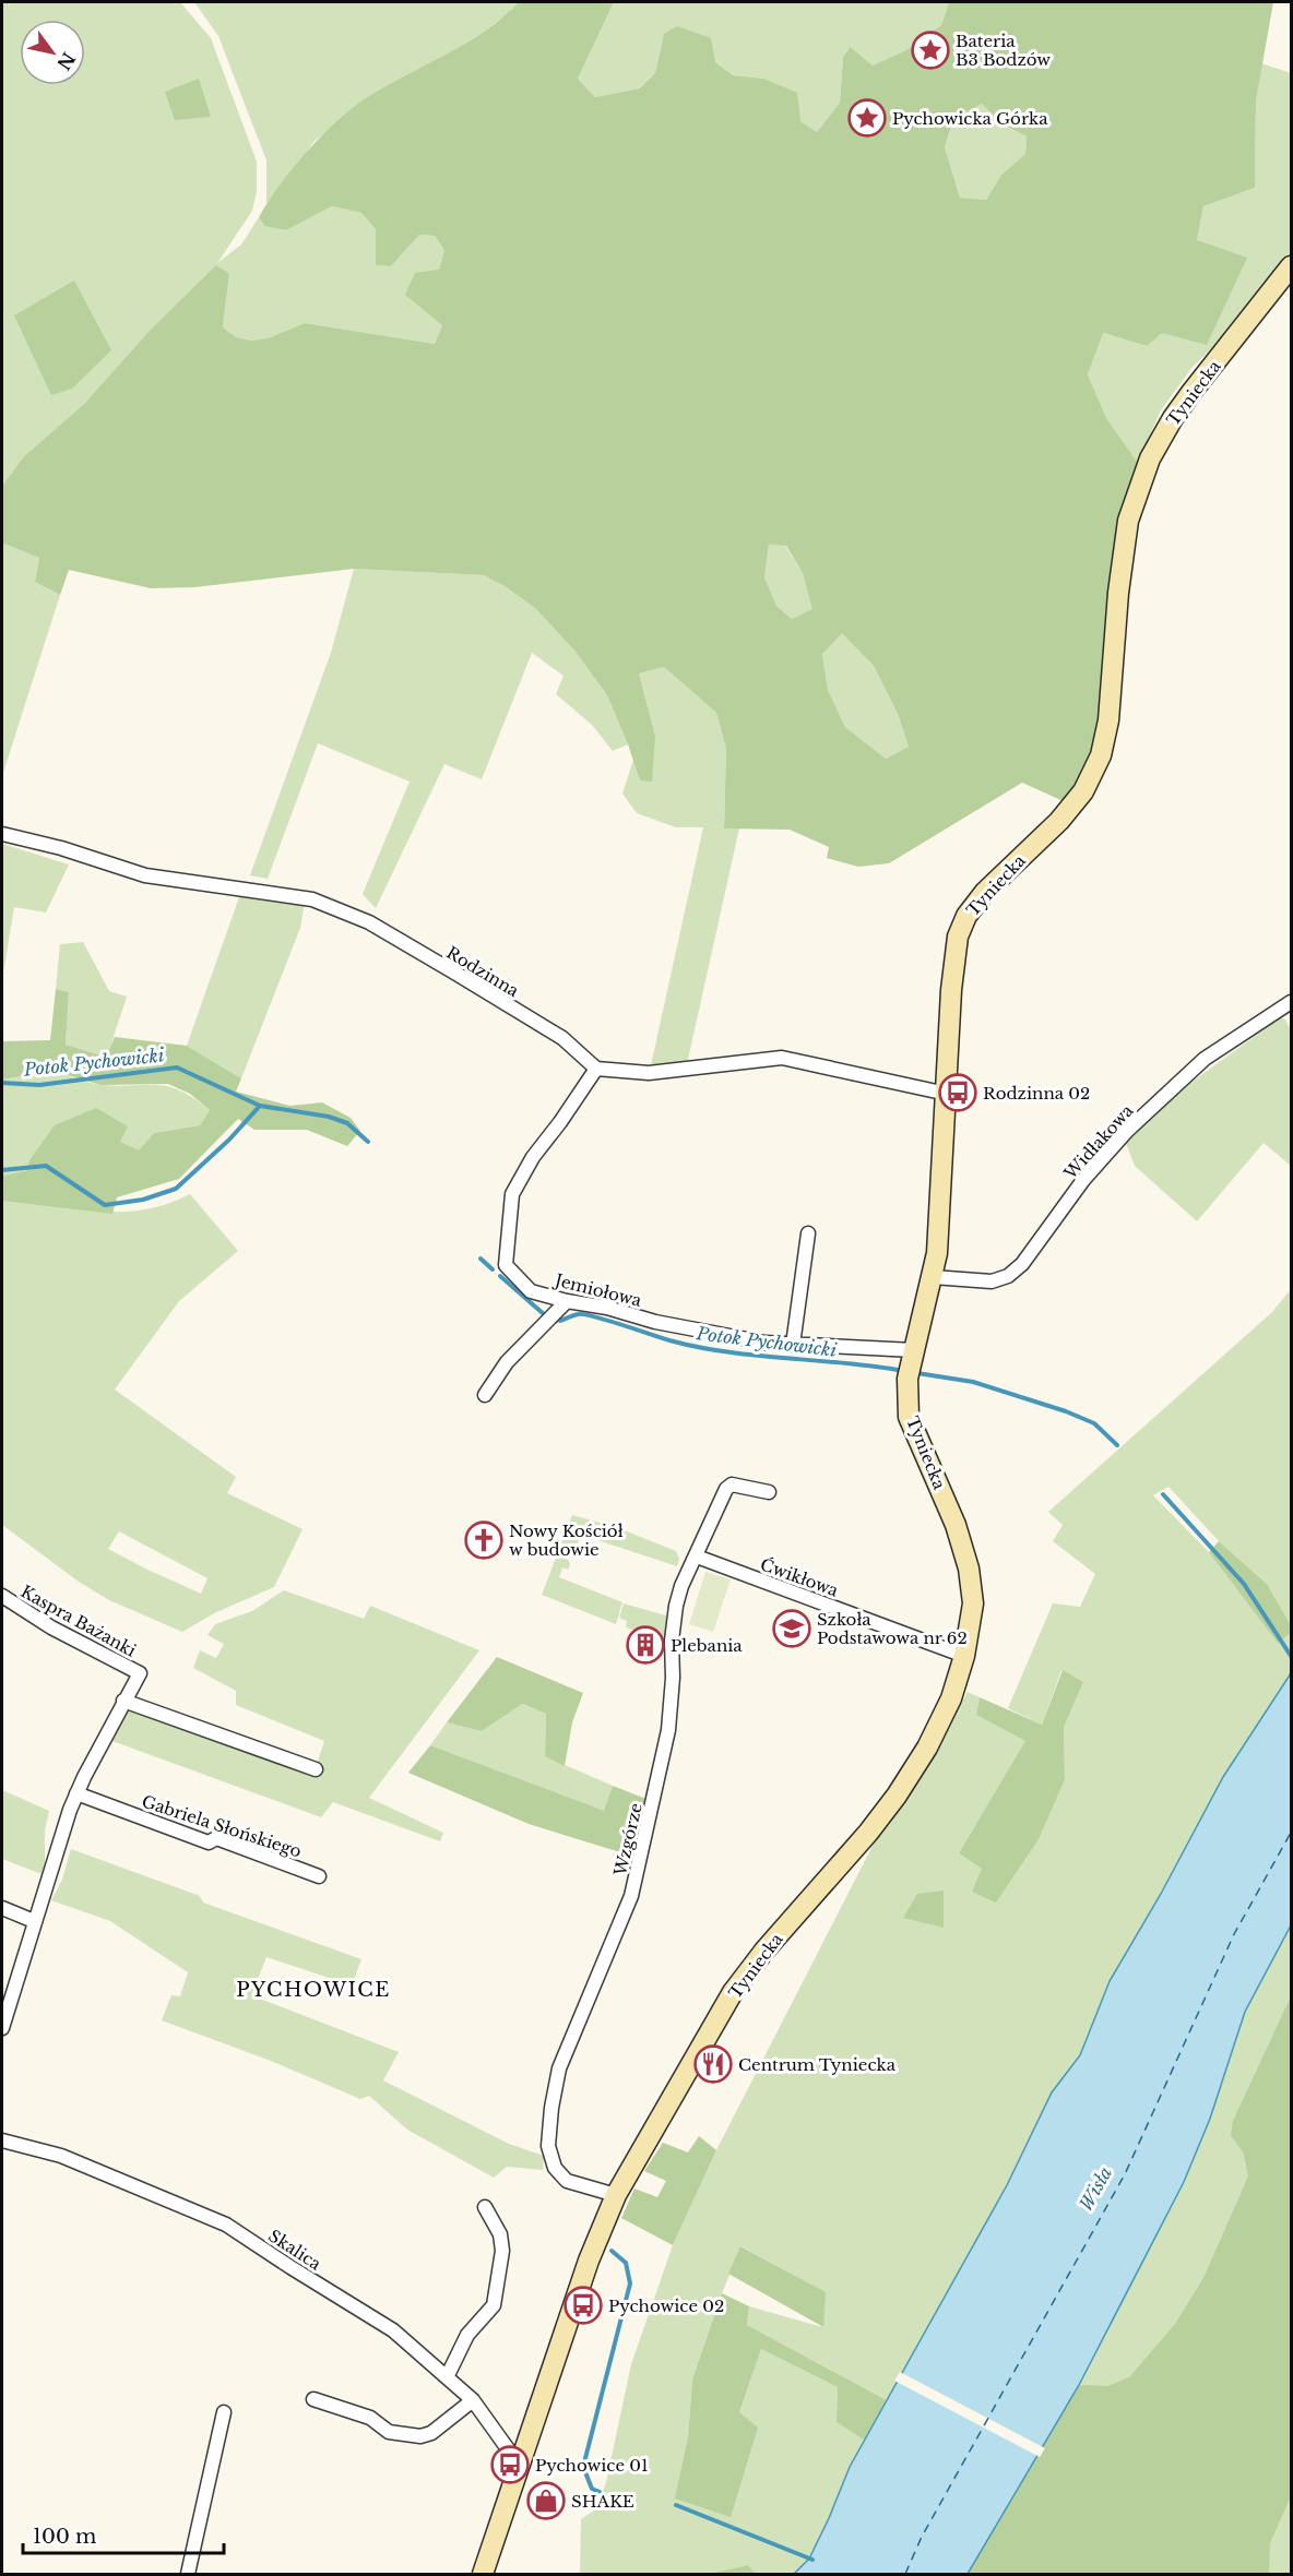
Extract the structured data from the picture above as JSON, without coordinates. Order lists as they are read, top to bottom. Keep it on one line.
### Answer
{"streets":{"street":["Tyniecka","Rodzinna","Widłakowa","Jemiołowa","Ćwikłowa","Kaspra Bażanki","Gabriela Słońskiego","Wzgórze","Skalica"]},"crossings":[["Tyniecka","Widłakowa"],["Tyniecka","Jemiołowa"],["Tyniecka","Ćwikłowa"],["Tyniecka","Wzgórze"],["Tyniecka","Skalica"],["Rodzinna","Jemiołowa"],["Ćwikłowa","Wzgórze"]],"districts":["PYCHOWICE"],"water":["Potok Pychowicki","Wisła"],"places":{"place":["Bateria B3 Bodzów","Pychowicka Górka"],"bus stop":["Rodzinna 02","Pychowice 02","Pychowice 01"],"church":["Nowy Kościół w budowie"],"school or university":["Szkoła Podstawowa nr 62"],"building":["Plebania"],"restaurant":["Centrum Tyniecka"],"shop":["SHAKE"]},"scale_bar":"100 m","north":"bottom right"}
